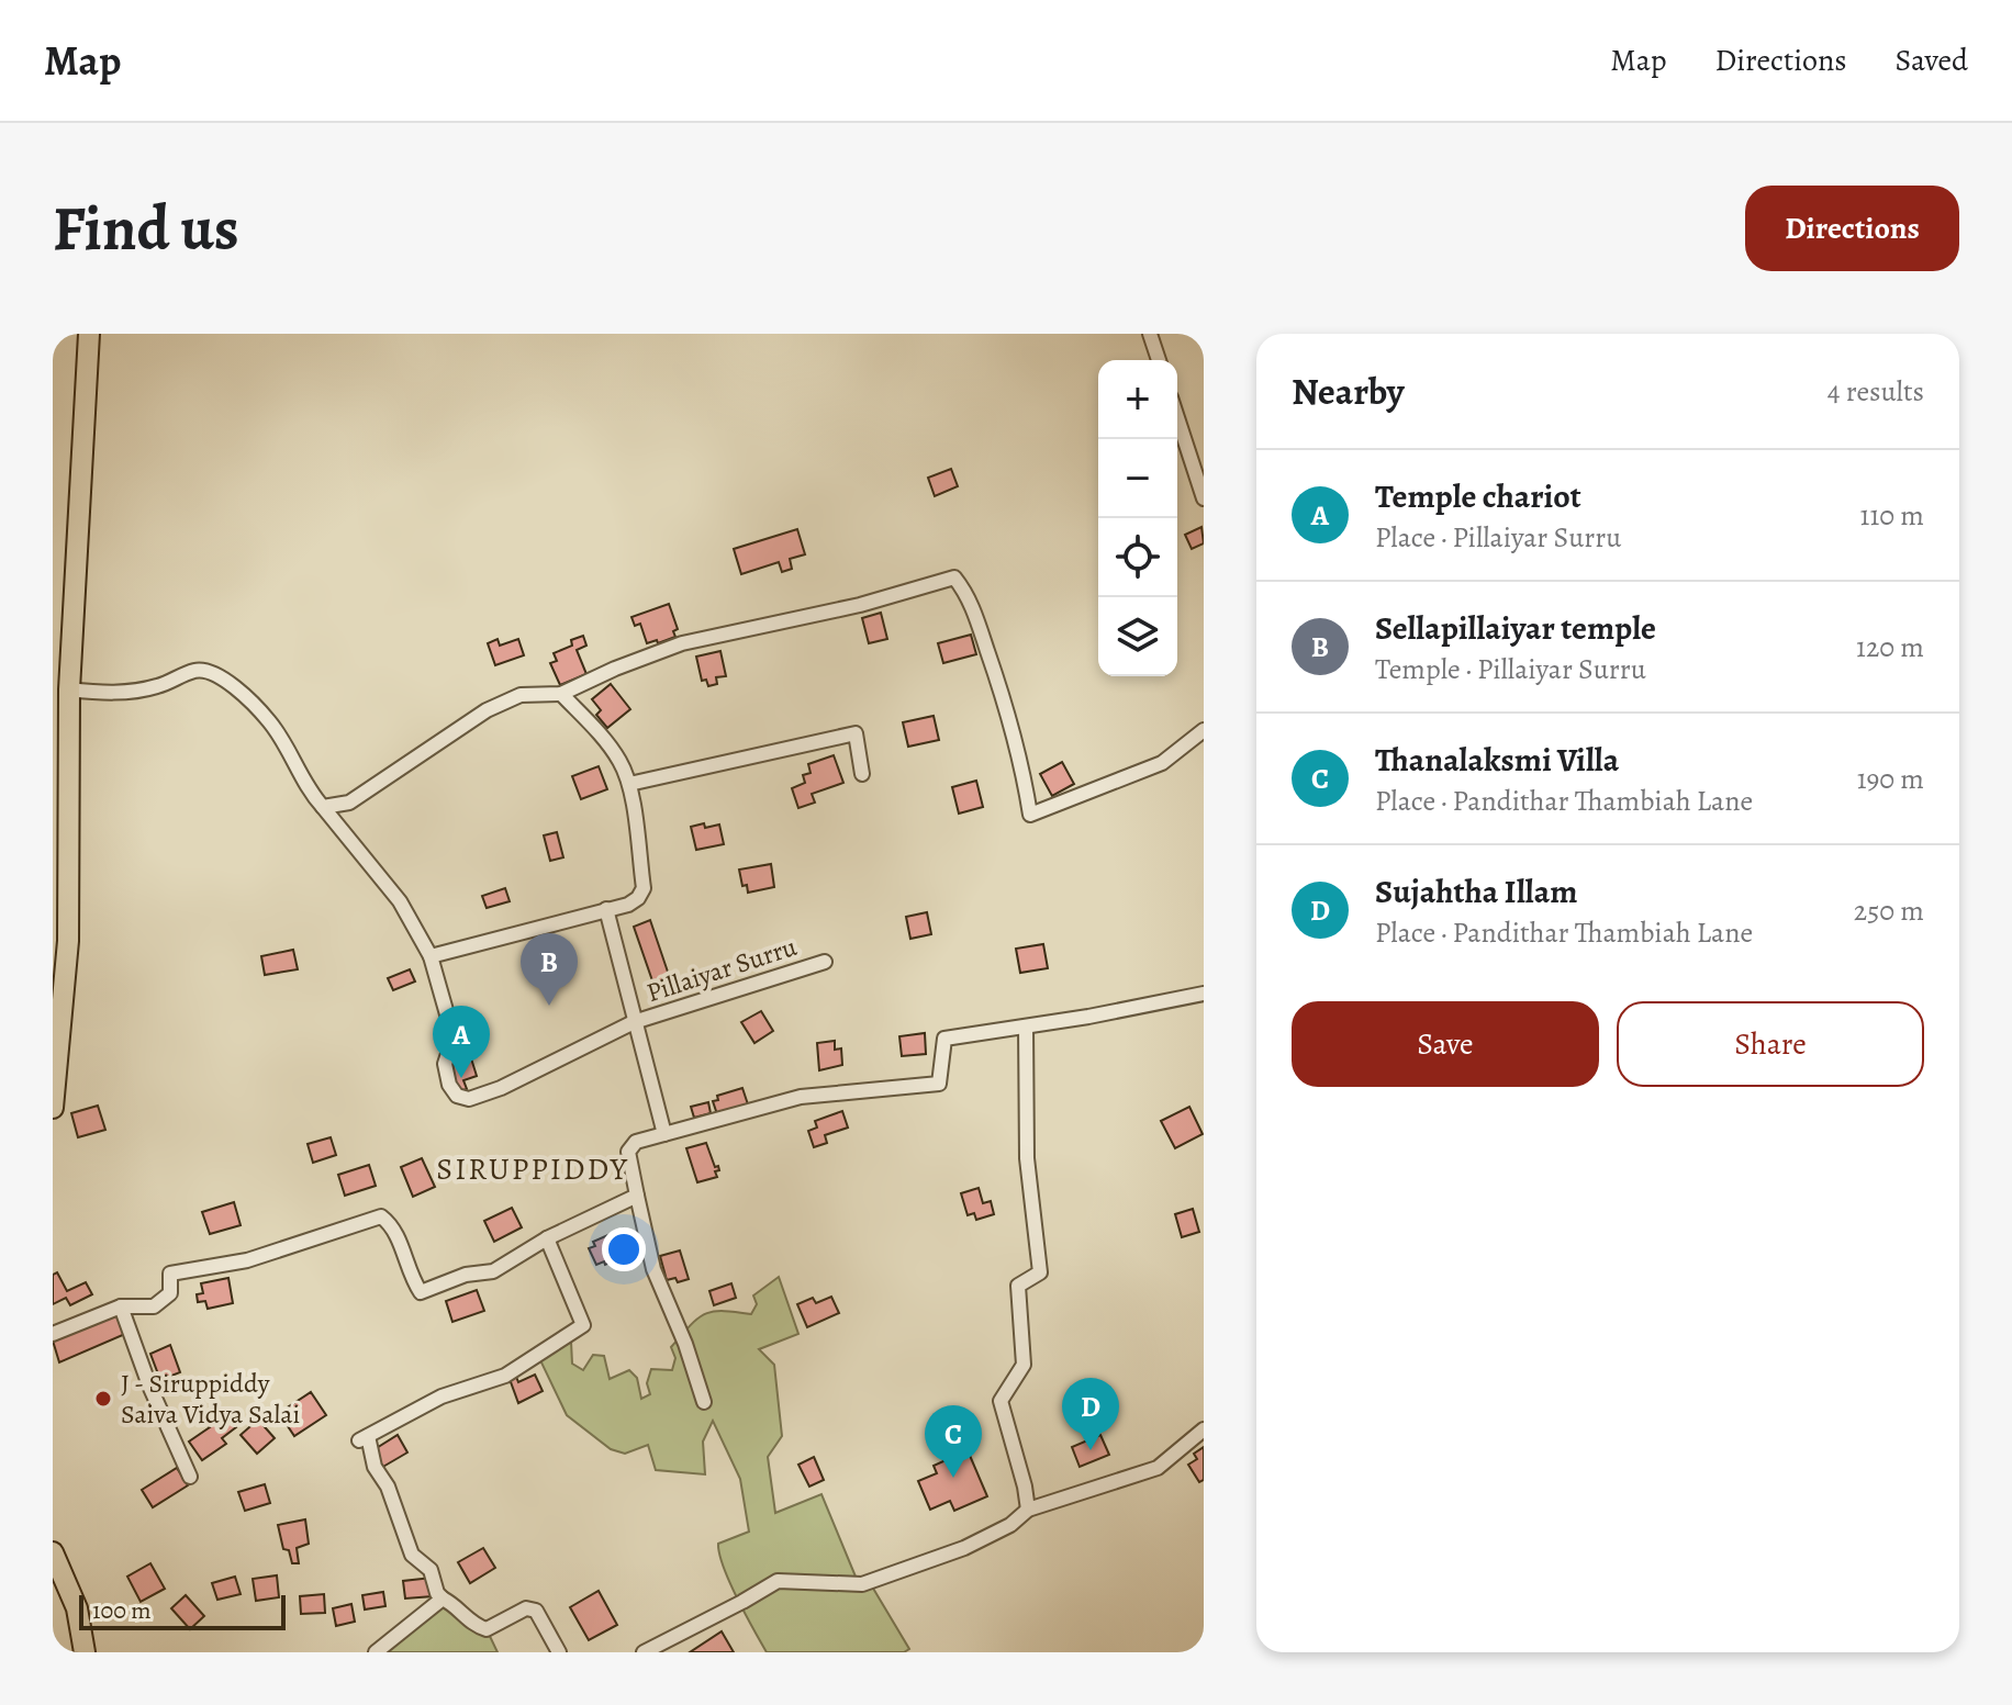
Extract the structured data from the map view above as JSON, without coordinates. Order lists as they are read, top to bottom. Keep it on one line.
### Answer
{"streets":{"street":["Pillaiyar Surru"]},"districts":["SIRUPPIDDY"],"places":["J - Siruppiddy Saiva Vidya Salai"],"scale_bar":"100 m","page":{"header":"Map","nav":["Map","Directions","Saved"],"buttons":["Directions",["Save","Share"]],"title":"Find us","heading":["Nearby","4 results"],"map_buttons":["+","−"],"list":[{"mark":"A","name":"Temple chariot","note":"Place · Pillaiyar Surru","value":"110 m"},{"mark":"B","name":"Sellapillaiyar temple","note":"Temple · Pillaiyar Surru","value":"120 m"},{"mark":"C","name":"Thanalaksmi Villa","note":"Place · Pandithar Thambiah Lane","value":"190 m"},{"mark":"D","name":"Sujahtha Illam","note":"Place · Pandithar Thambiah Lane","value":"250 m"}],"pins":["B","A","D","C"],"scale":"100 m"}}
